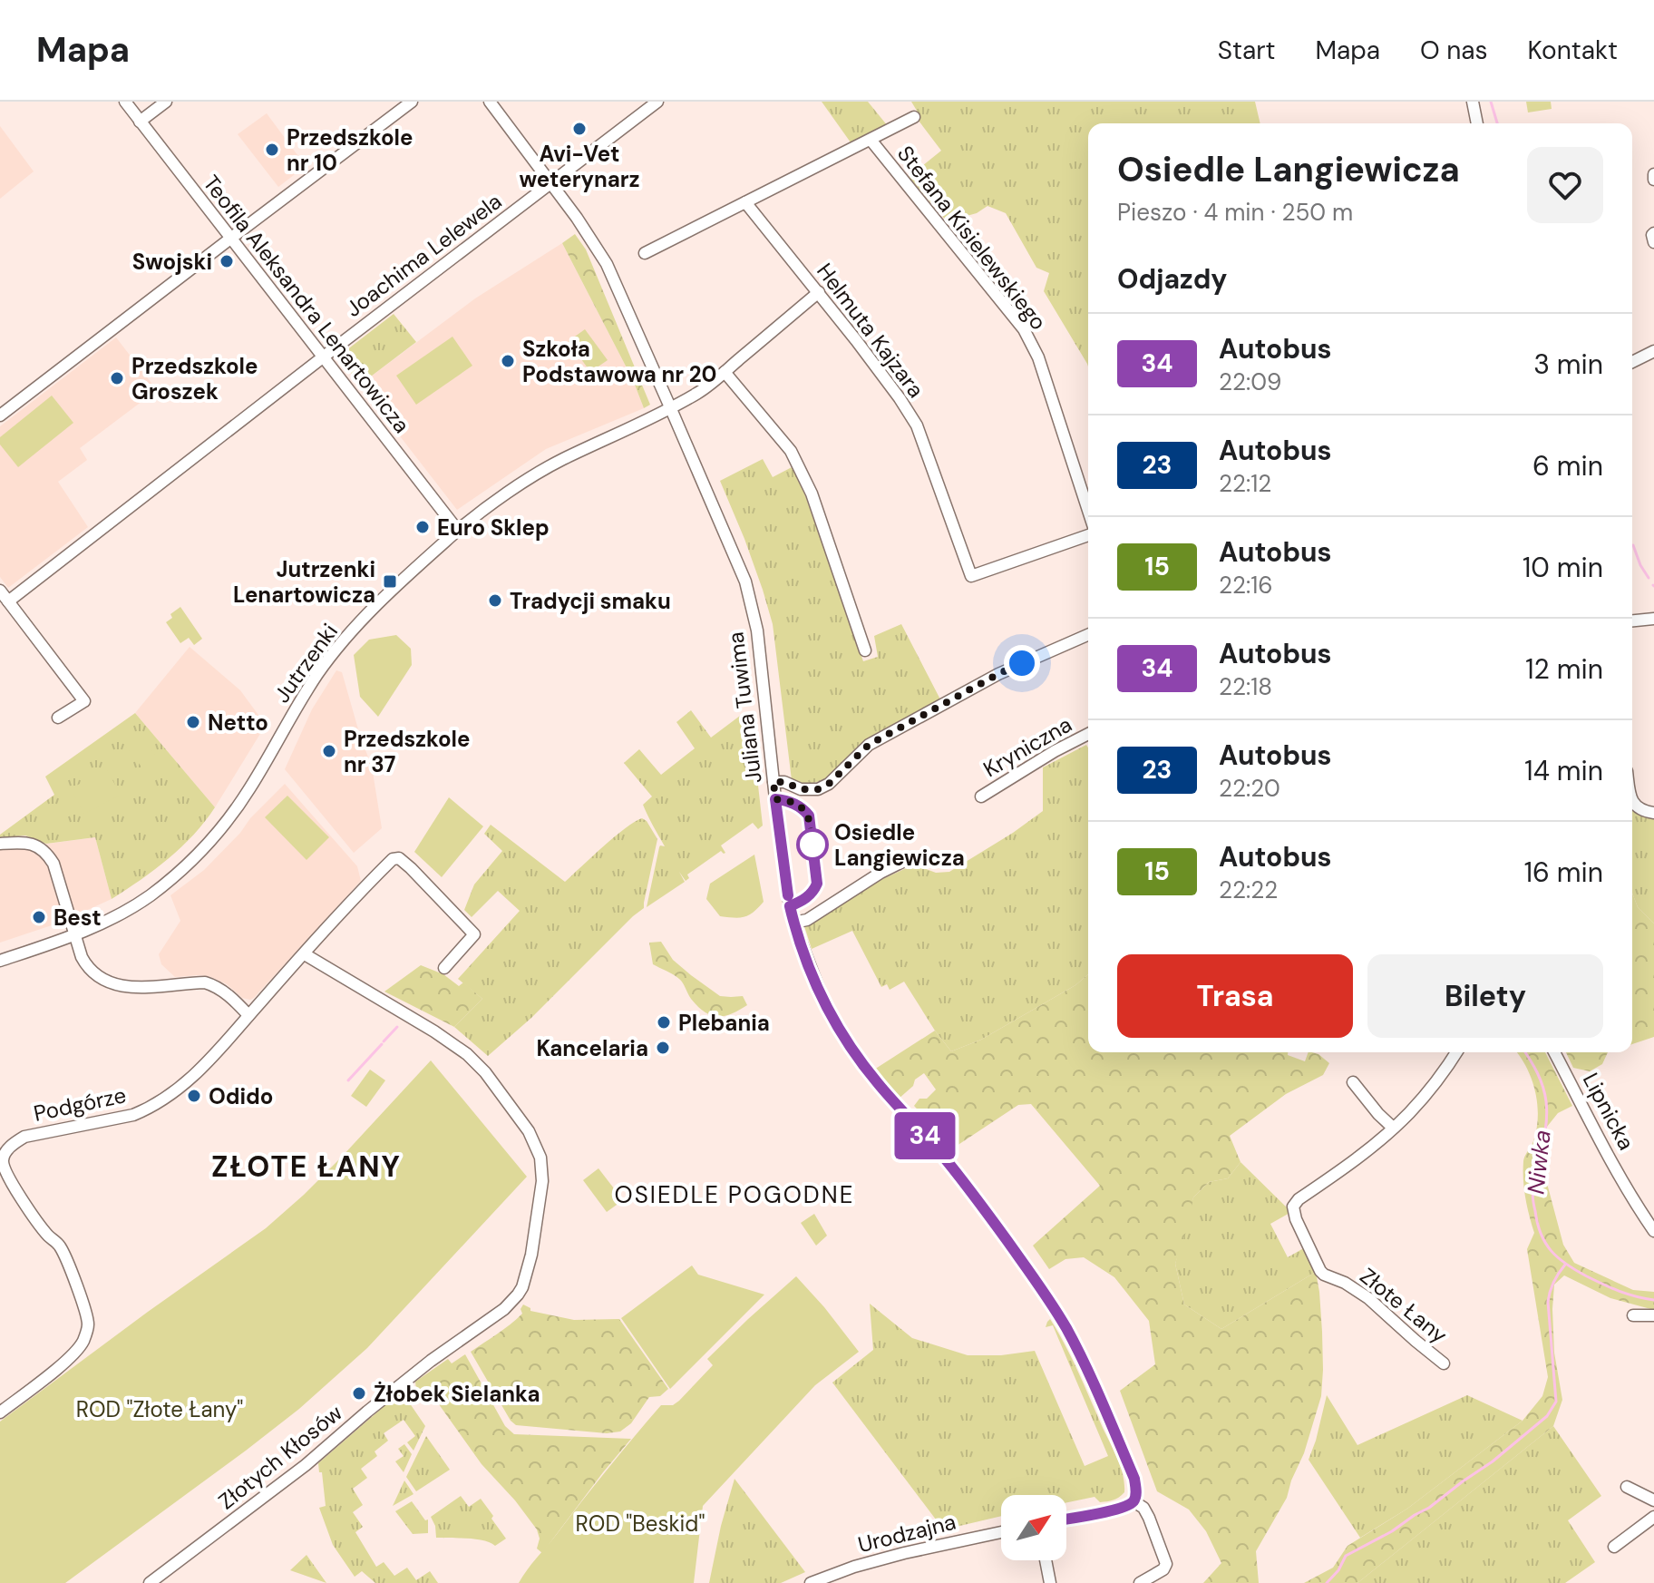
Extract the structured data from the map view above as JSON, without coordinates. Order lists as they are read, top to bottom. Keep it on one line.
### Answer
{"streets":{"street":["Stefana Kisielewskiego","Joachima Lelewela","Teofila Aleksandra Lenartowicza","Helmuta Kajzara","Jutrzenki","Juliana Tuwima","Kryniczna","Podgórze","Lipnicka","Złote Łany","Złotych Kłosów","Urodzajna"]},"crossings":[["Joachima Lelewela","Teofila Aleksandra Lenartowicza"],["Joachima Lelewela","Juliana Tuwima"],["Teofila Aleksandra Lenartowicza","Jutrzenki"],["Helmuta Kajzara","Jutrzenki"],["Jutrzenki","Juliana Tuwima"],["Podgórze","Złotych Kłosów"]],"districts":["ZŁOTE ŁANY","OSIEDLE POGODNE"],"water":["Niwka"],"parks":["ROD \"Złote Łany\"","ROD \"Beskid\""],"places":{"other":["Avi-Vet weterynarz","Przedszkole nr 10","Swojski","Szkoła Podstawowa nr 20","Przedszkole Groszek","Euro Sklep","Tradycji smaku","Netto","Przedszkole nr 37","Osiedle Langiewicza","Best","Plebania","Kancelaria","Odido","Żłobek Sielanka"],"transit":["Jutrzenki Lenartowicza"]},"lines":["bus line 34"],"north":"top right","page":{"header":"Mapa","nav":["Start","Mapa","O nas","Kontakt"],"on_map":"34","heading":[["Osiedle Langiewicza","Pieszo · 4 min · 250 m"],"Odjazdy"],"list":[{"mark":"34","name":"Autobus","note":"22:09","value":"3 min"},{"mark":"23","name":"Autobus","note":"22:12","value":"6 min"},{"mark":"15","name":"Autobus","note":"22:16","value":"10 min"},{"mark":"34","name":"Autobus","note":"22:18","value":"12 min"},{"mark":"23","name":"Autobus","note":"22:20","value":"14 min"},{"mark":"15","name":"Autobus","note":"22:22","value":"16 min"}],"buttons":["Trasa","Bilety"]}}
